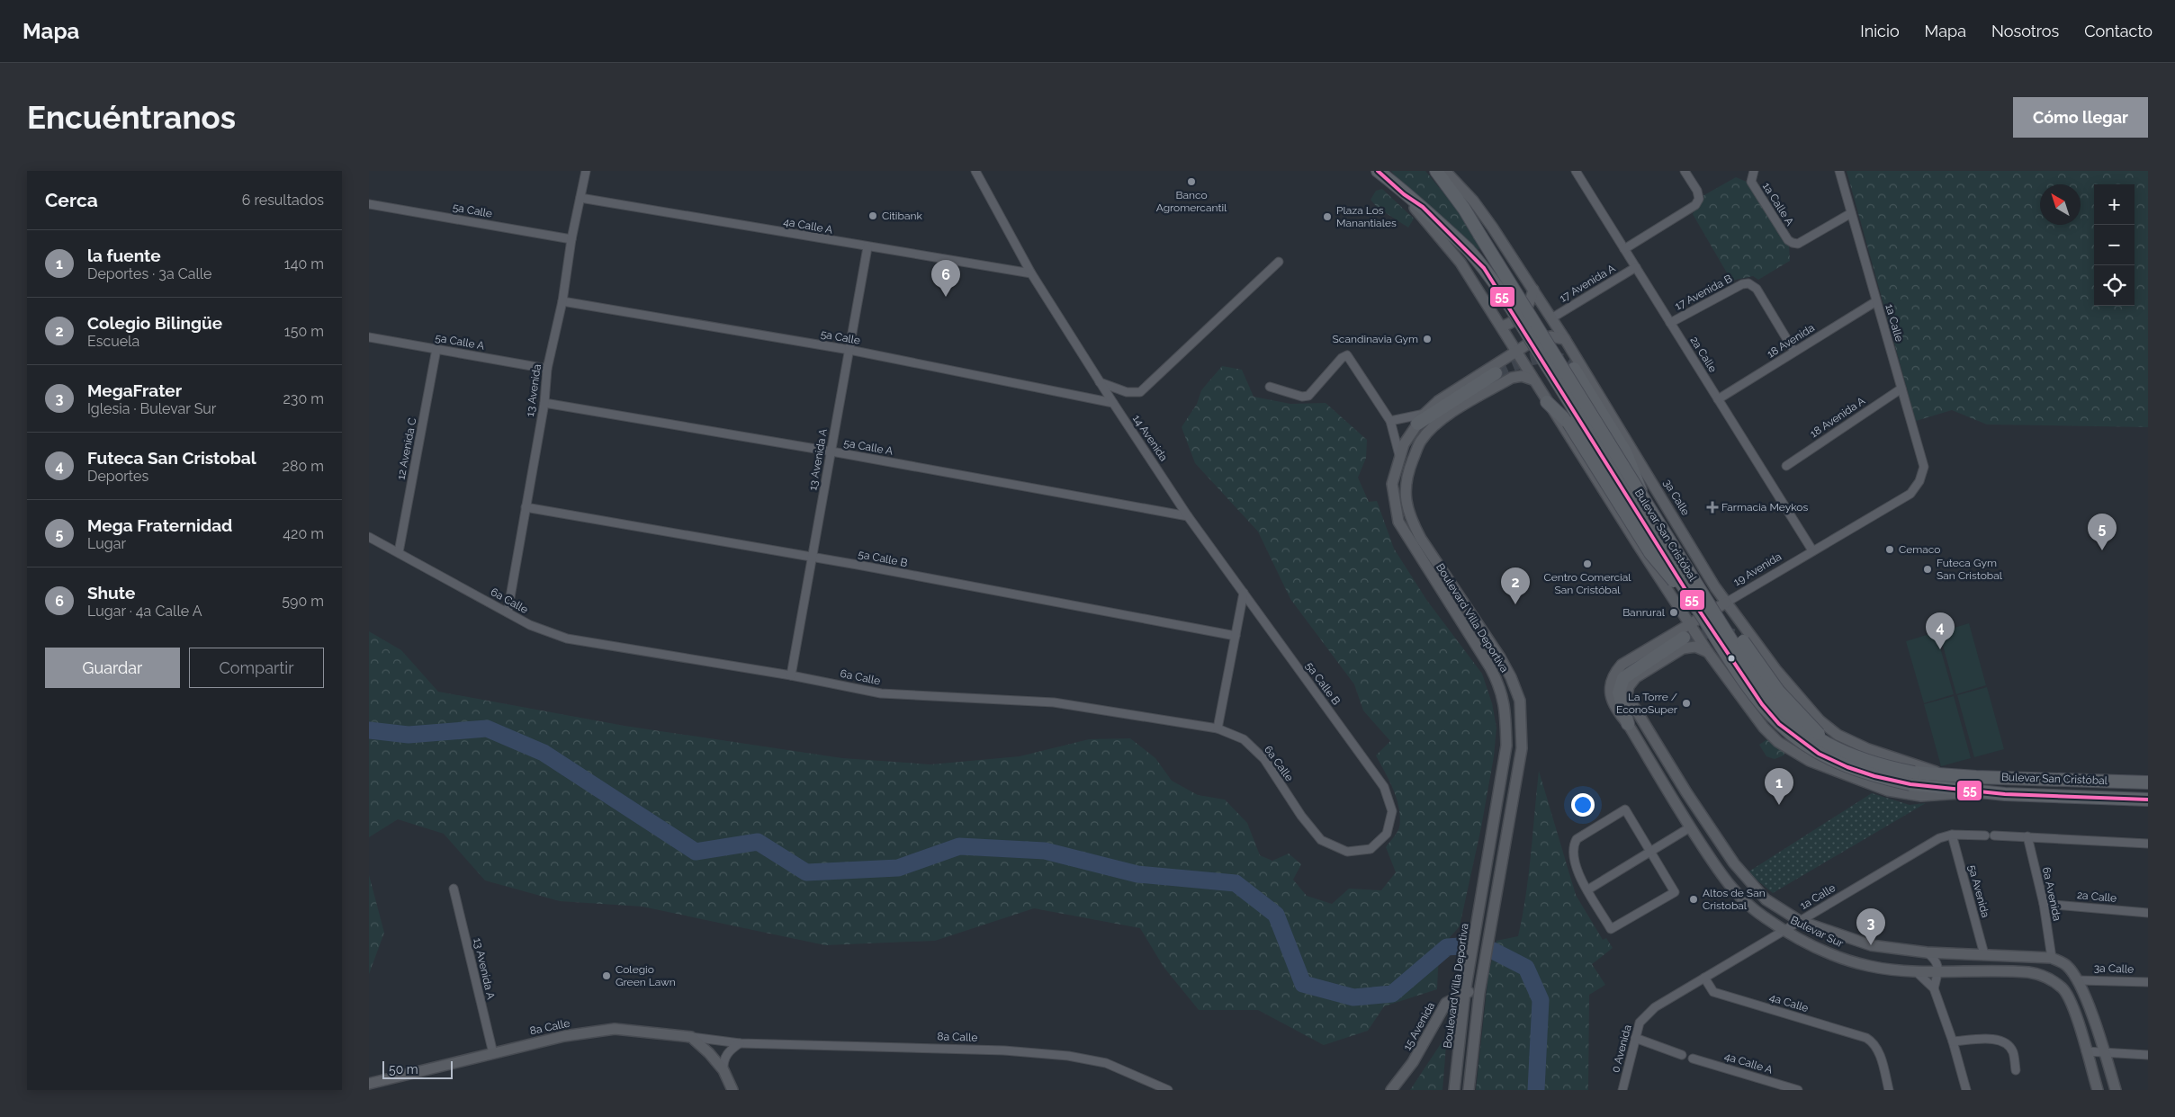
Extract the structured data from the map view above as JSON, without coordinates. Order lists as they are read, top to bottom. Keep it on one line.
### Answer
{"streets":{"main road":["3a Calle","Bulevar San Cristóbal","19 Avenida","Boulevard Villa Deportiva","Bulevar Sur","15 Avenida","8a Calle"],"street":["1a Calle A","5a Calle","4a Calle A","17 Avenida A","17 Avenida B","1a Calle","18 Avenida","5a Calle A","2a Calle","13 Avenida","18 Avenida A","14 Avenida","12 Avenida C","13 Avenida A","5a Calle B","6a Calle","5a Avenida","6a Avenida","4a Calle","0 Avenida"]},"crossings":[["1a Calle A","1a Calle"],["5a Calle","13 Avenida"],["5a Calle","14 Avenida"],["5a Calle","13 Avenida A"],["4a Calle A","13 Avenida"],["4a Calle A","14 Avenida"],["4a Calle A","13 Avenida A"],["17 Avenida A","2a Calle"],["17 Avenida A","3a Calle"],["17 Avenida B","18 Avenida"],["17 Avenida B","2a Calle"],["1a Calle","18 Avenida"],["1a Calle","18 Avenida A"],["1a Calle","19 Avenida"],["1a Calle","5a Avenida"],["1a Calle","6a Avenida"],["1a Calle","Bulevar Sur"],["1a Calle","4a Calle"],["1a Calle","0 Avenida"],["18 Avenida","2a Calle"],["5a Calle A","13 Avenida"],["5a Calle A","14 Avenida"],["5a Calle A","12 Avenida C"],["5a Calle A","13 Avenida A"],["2a Calle","19 Avenida"],["2a Calle","6a Avenida"],["13 Avenida","5a Calle B"],["13 Avenida","6a Calle"],["14 Avenida","5a Calle B"],["12 Avenida C","6a Calle"],["13 Avenida A","5a Calle B"],["13 Avenida A","6a Calle"],["13 Avenida A","8a Calle"],["3a Calle","Bulevar San Cristóbal"],["3a Calle","19 Avenida"],["3a Calle","Boulevard Villa Deportiva"],["5a Calle B","6a Calle"],["19 Avenida","Bulevar Sur"],["Boulevard Villa Deportiva","15 Avenida"],["5a Avenida","Bulevar Sur"],["6a Avenida","Bulevar Sur"]],"places":{"other":["Banco Agromercantil","Citibank","Plaza Los Manantiales","Scandinavia Gym","Cemaco","Centro Comercial San Cristóbal","Futeca Gym San Cristobal","Banrural","La Torre / EconoSuper","Altos de San Cristobal","Colegio Green Lawn"],"health":["Farmacia Meykos"]},"lines":["transit line 55"],"scale_bar":"50 m","north":"top left","page":{"header":"Mapa","nav":["Inicio","Mapa","Nosotros","Contacto"],"buttons":["Cómo llegar",["Guardar","Compartir"]],"title":"Encuéntranos","heading":["Cerca","6 resultados"],"map_buttons":["+","−"],"list":[{"mark":"1","name":"la fuente","note":"Deportes · 3a Calle","value":"140 m"},{"mark":"2","name":"Colegio Bilingüe","note":"Escuela","value":"150 m"},{"mark":"3","name":"MegaFrater","note":"Iglesia · Bulevar Sur","value":"230 m"},{"mark":"4","name":"Futeca San Cristobal","note":"Deportes","value":"280 m"},{"mark":"5","name":"Mega Fraternidad","note":"Lugar","value":"420 m"},{"mark":"6","name":"Shute","note":"Lugar · 4a Calle A","value":"590 m"}],"pins":["6","5","2","4","1","3"],"scale":"50 m"}}
